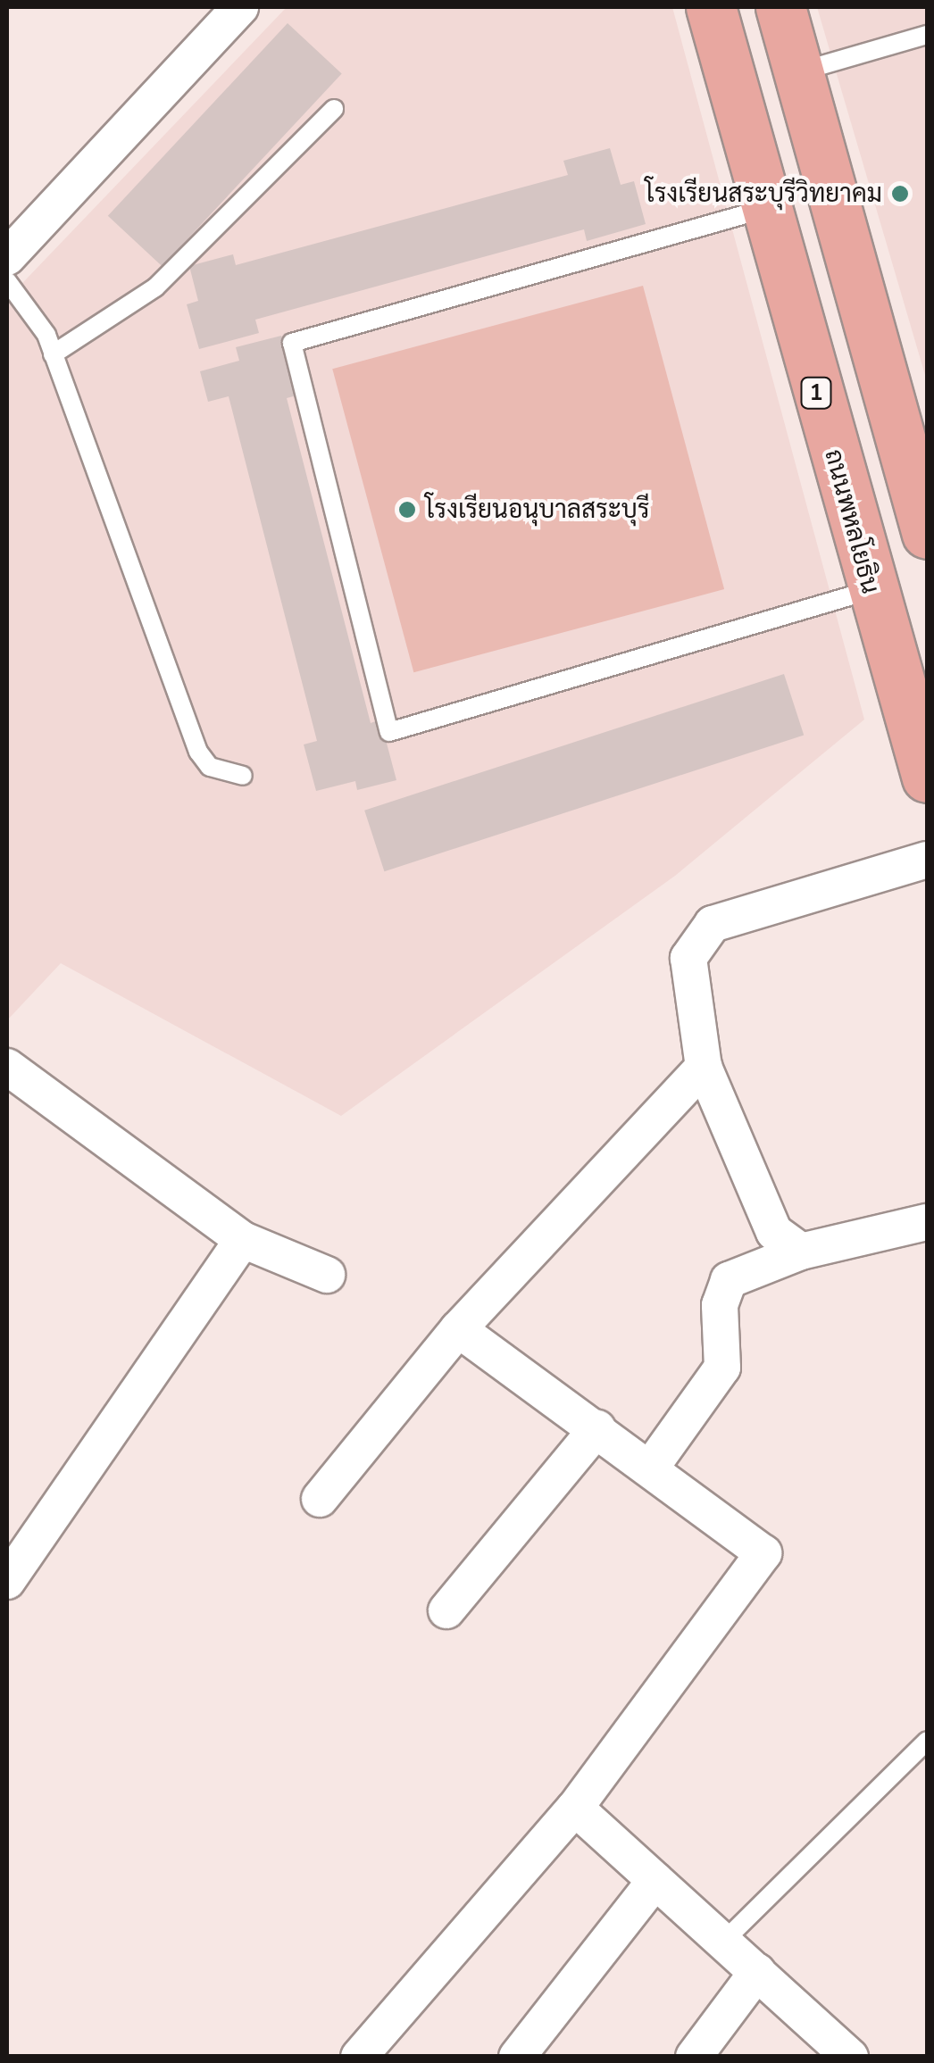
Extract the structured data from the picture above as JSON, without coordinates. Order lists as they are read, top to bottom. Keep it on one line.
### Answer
{"streets":{"main road":["1","ถนนพหลโยธิน"]},"places":["โรงเรียนสระบุรีวิทยาคม","โรงเรียนอนุบาลสระบุรี"]}
